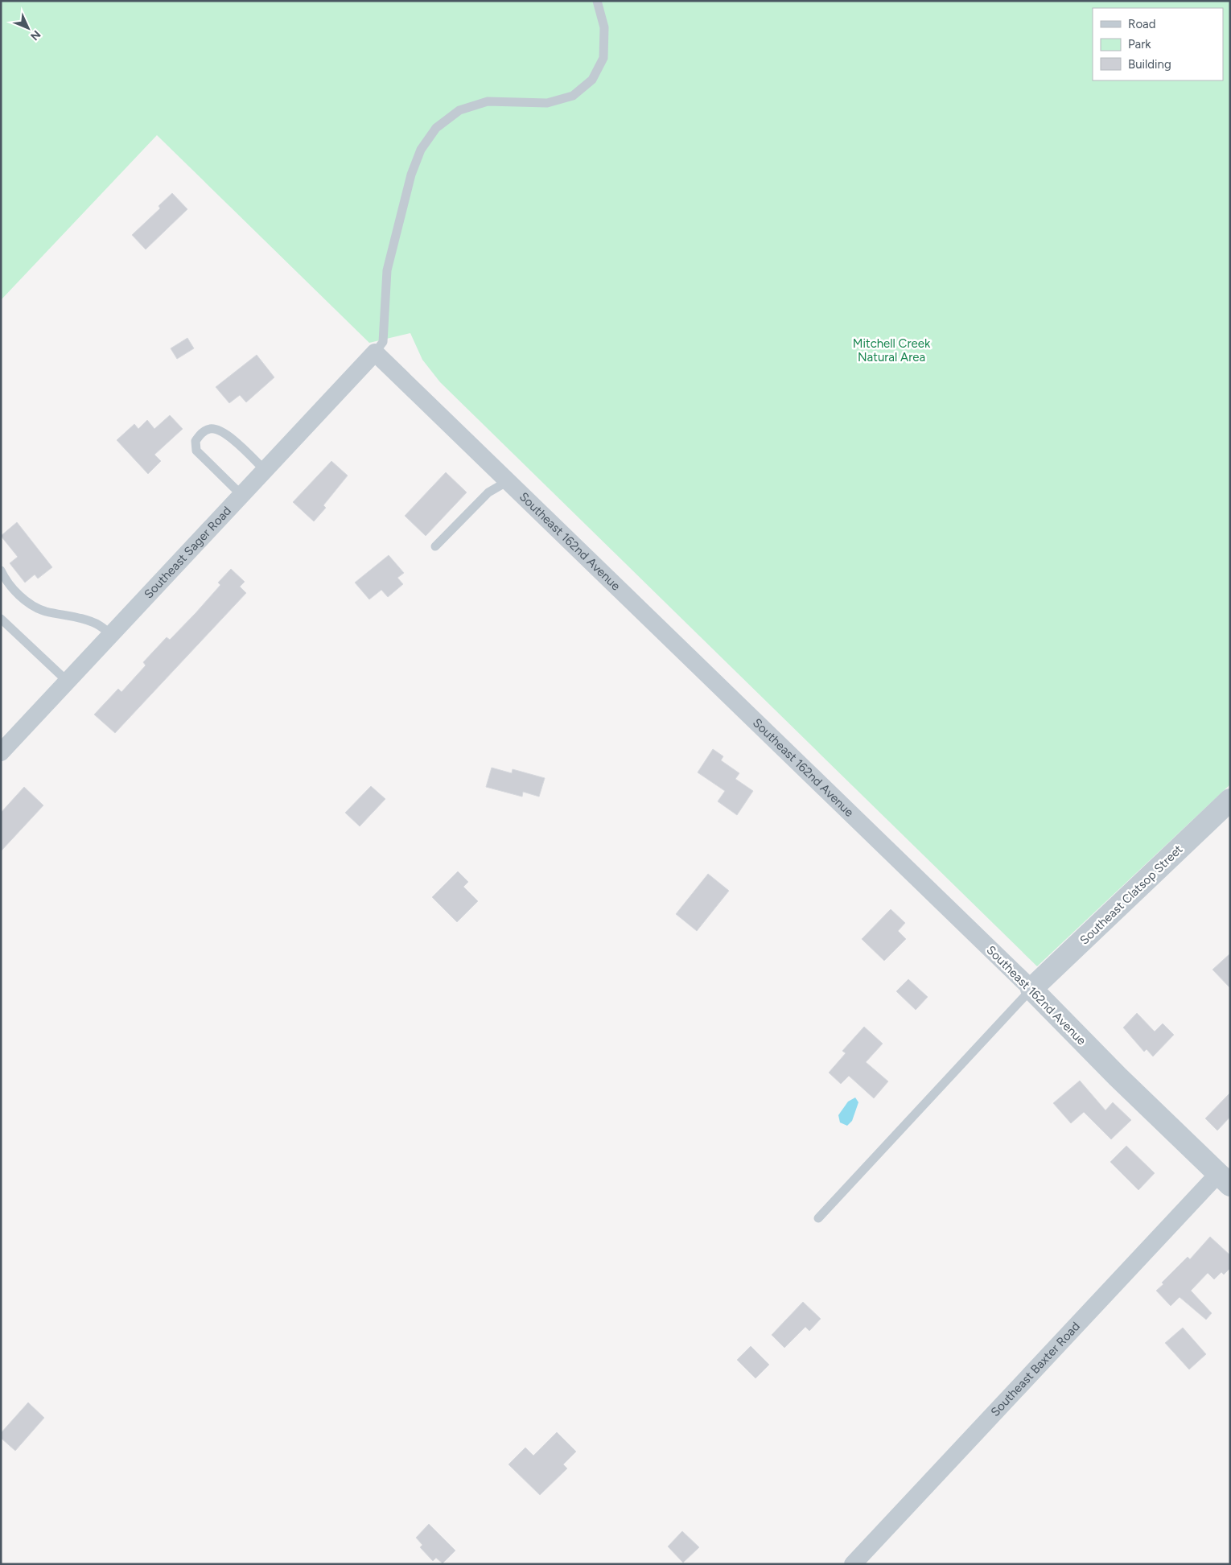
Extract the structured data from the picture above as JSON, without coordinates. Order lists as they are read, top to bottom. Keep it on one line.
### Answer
{"streets":{"street":["Southeast 162nd Avenue","Southeast Sager Road","Southeast Clatsop Street","Southeast Baxter Road"]},"crossings":[["Southeast 162nd Avenue","Southeast Sager Road"],["Southeast 162nd Avenue","Southeast Clatsop Street"],["Southeast 162nd Avenue","Southeast Baxter Road"]],"parks":["Mitchell Creek Natural Area"],"legend":["Road","Park","Building"],"north":"bottom right"}
